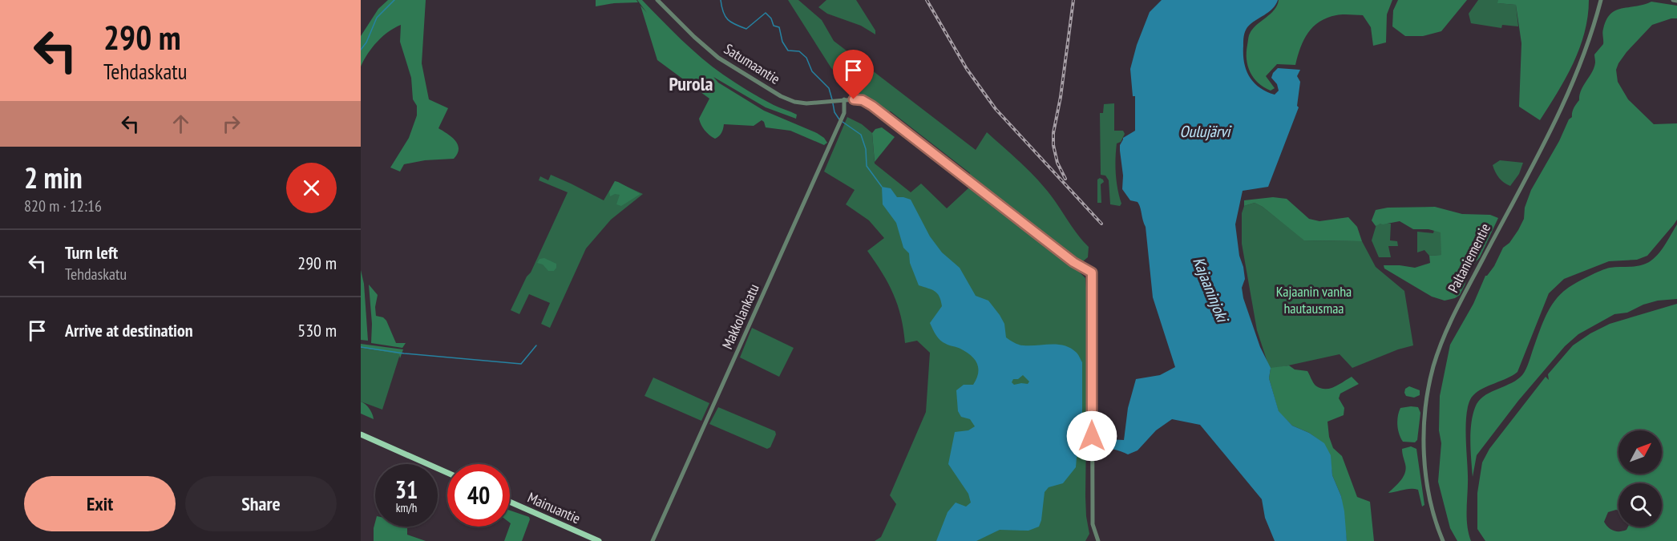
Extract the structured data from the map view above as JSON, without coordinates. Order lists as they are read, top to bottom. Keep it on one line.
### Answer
{"streets":{"main road":["Mainuantie"],"street":["Satumaantie","Paltaniementie","Makkolankatu"]},"crossings":[["Satumaantie","Makkolankatu"]],"districts":["Purola"],"water":["Oulujärvi","Kajaaninjoki"],"parks":["Kajaanin vanha hautausmaa"],"north":"top right","page":{"turn":["290 m","Tehdaskatu"],"heading":["2 min","820 m · 12:16"],"list":[{"name":"Turn left","note":"Tehdaskatu","value":"290 m"},{"name":"Arrive at destination","value":"530 m"}],"speed":"31 km/h","limit":"40","buttons":["Exit","Share"]}}
